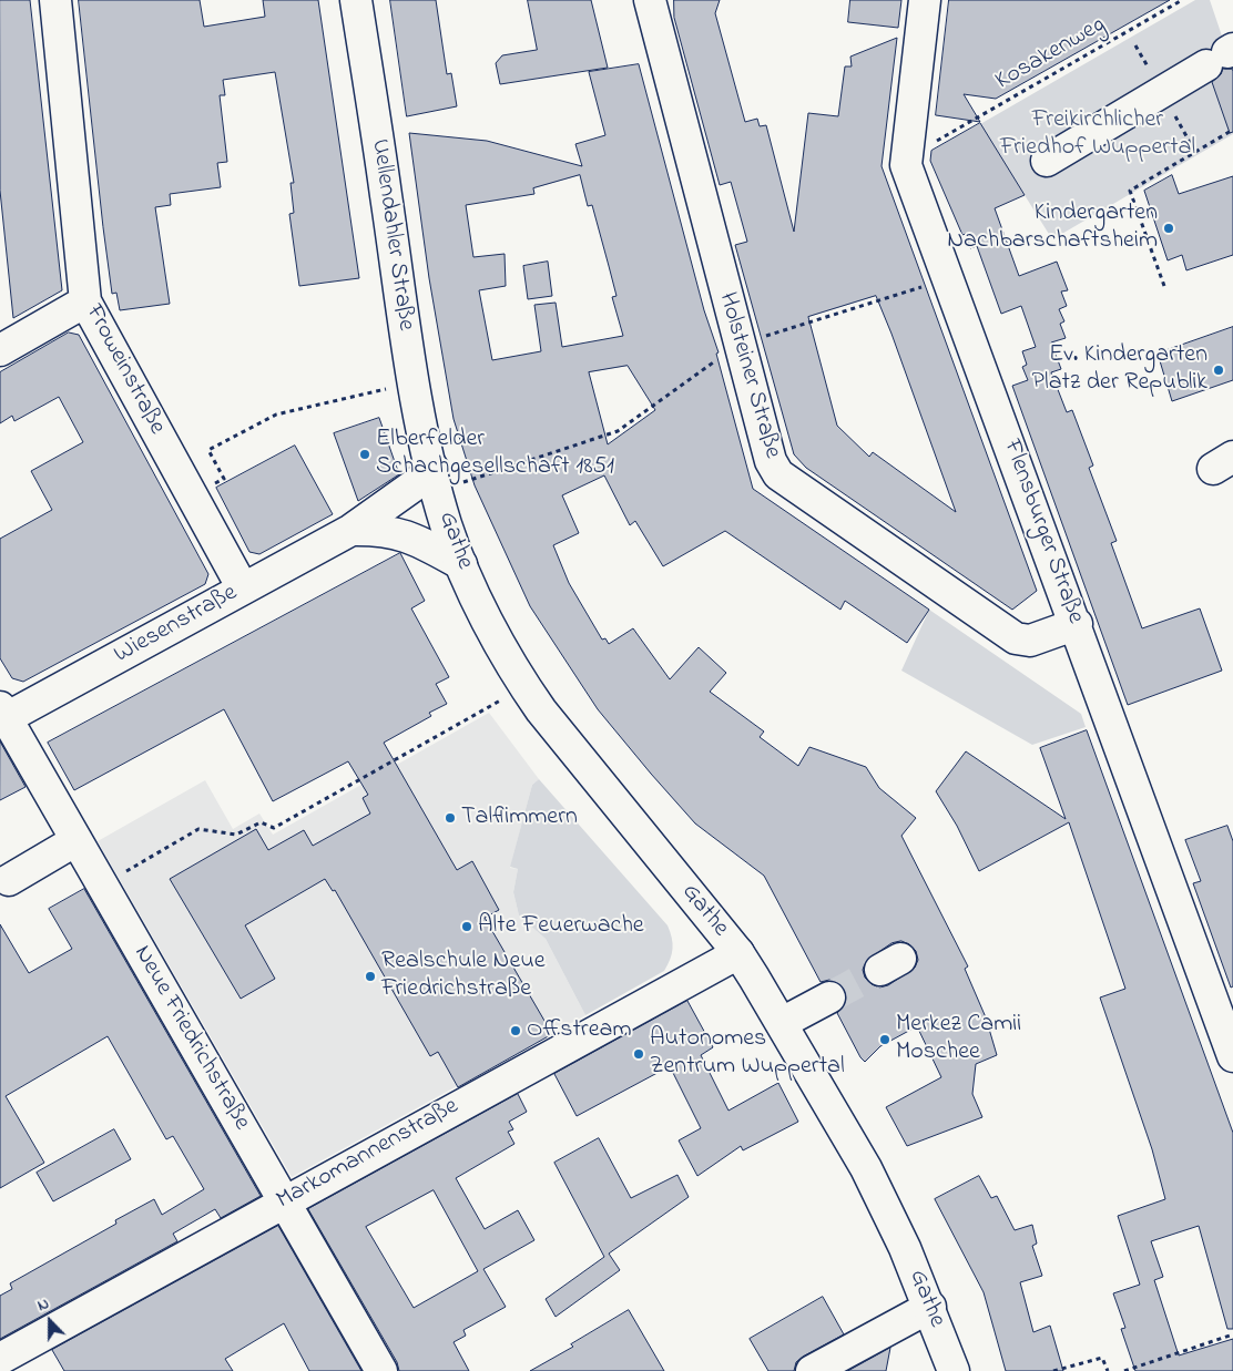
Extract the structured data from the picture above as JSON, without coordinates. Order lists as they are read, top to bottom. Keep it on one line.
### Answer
{"streets":{"street":["Uellendahler Straße","Froweinstraße","Holsteiner Straße","Flensburger Straße","Gathe","Wiesenstraße","Neue Friedrichstraße","Markomannenstraße"],"path":["Kosakenweg"]},"crossings":[["Uellendahler Straße","Gathe"],["Uellendahler Straße","Wiesenstraße"],["Froweinstraße","Wiesenstraße"],["Holsteiner Straße","Flensburger Straße"],["Gathe","Wiesenstraße"],["Gathe","Markomannenstraße"],["Wiesenstraße","Neue Friedrichstraße"],["Neue Friedrichstraße","Markomannenstraße"]],"parks":["Freikirchlicher Friedhof Wuppertal"],"places":["Kindergarten Nachbarschaftsheim","Ev. Kindergarten Platz der Republik","Elberfelder Schachgesellschaft 1851","Talflimmern","Alte Feuerwache","Realschule Neue Friedrichstraße","Offstream","Merkez Camii Moschee","Autonomes Zentrum Wuppertal"],"north":"top"}
